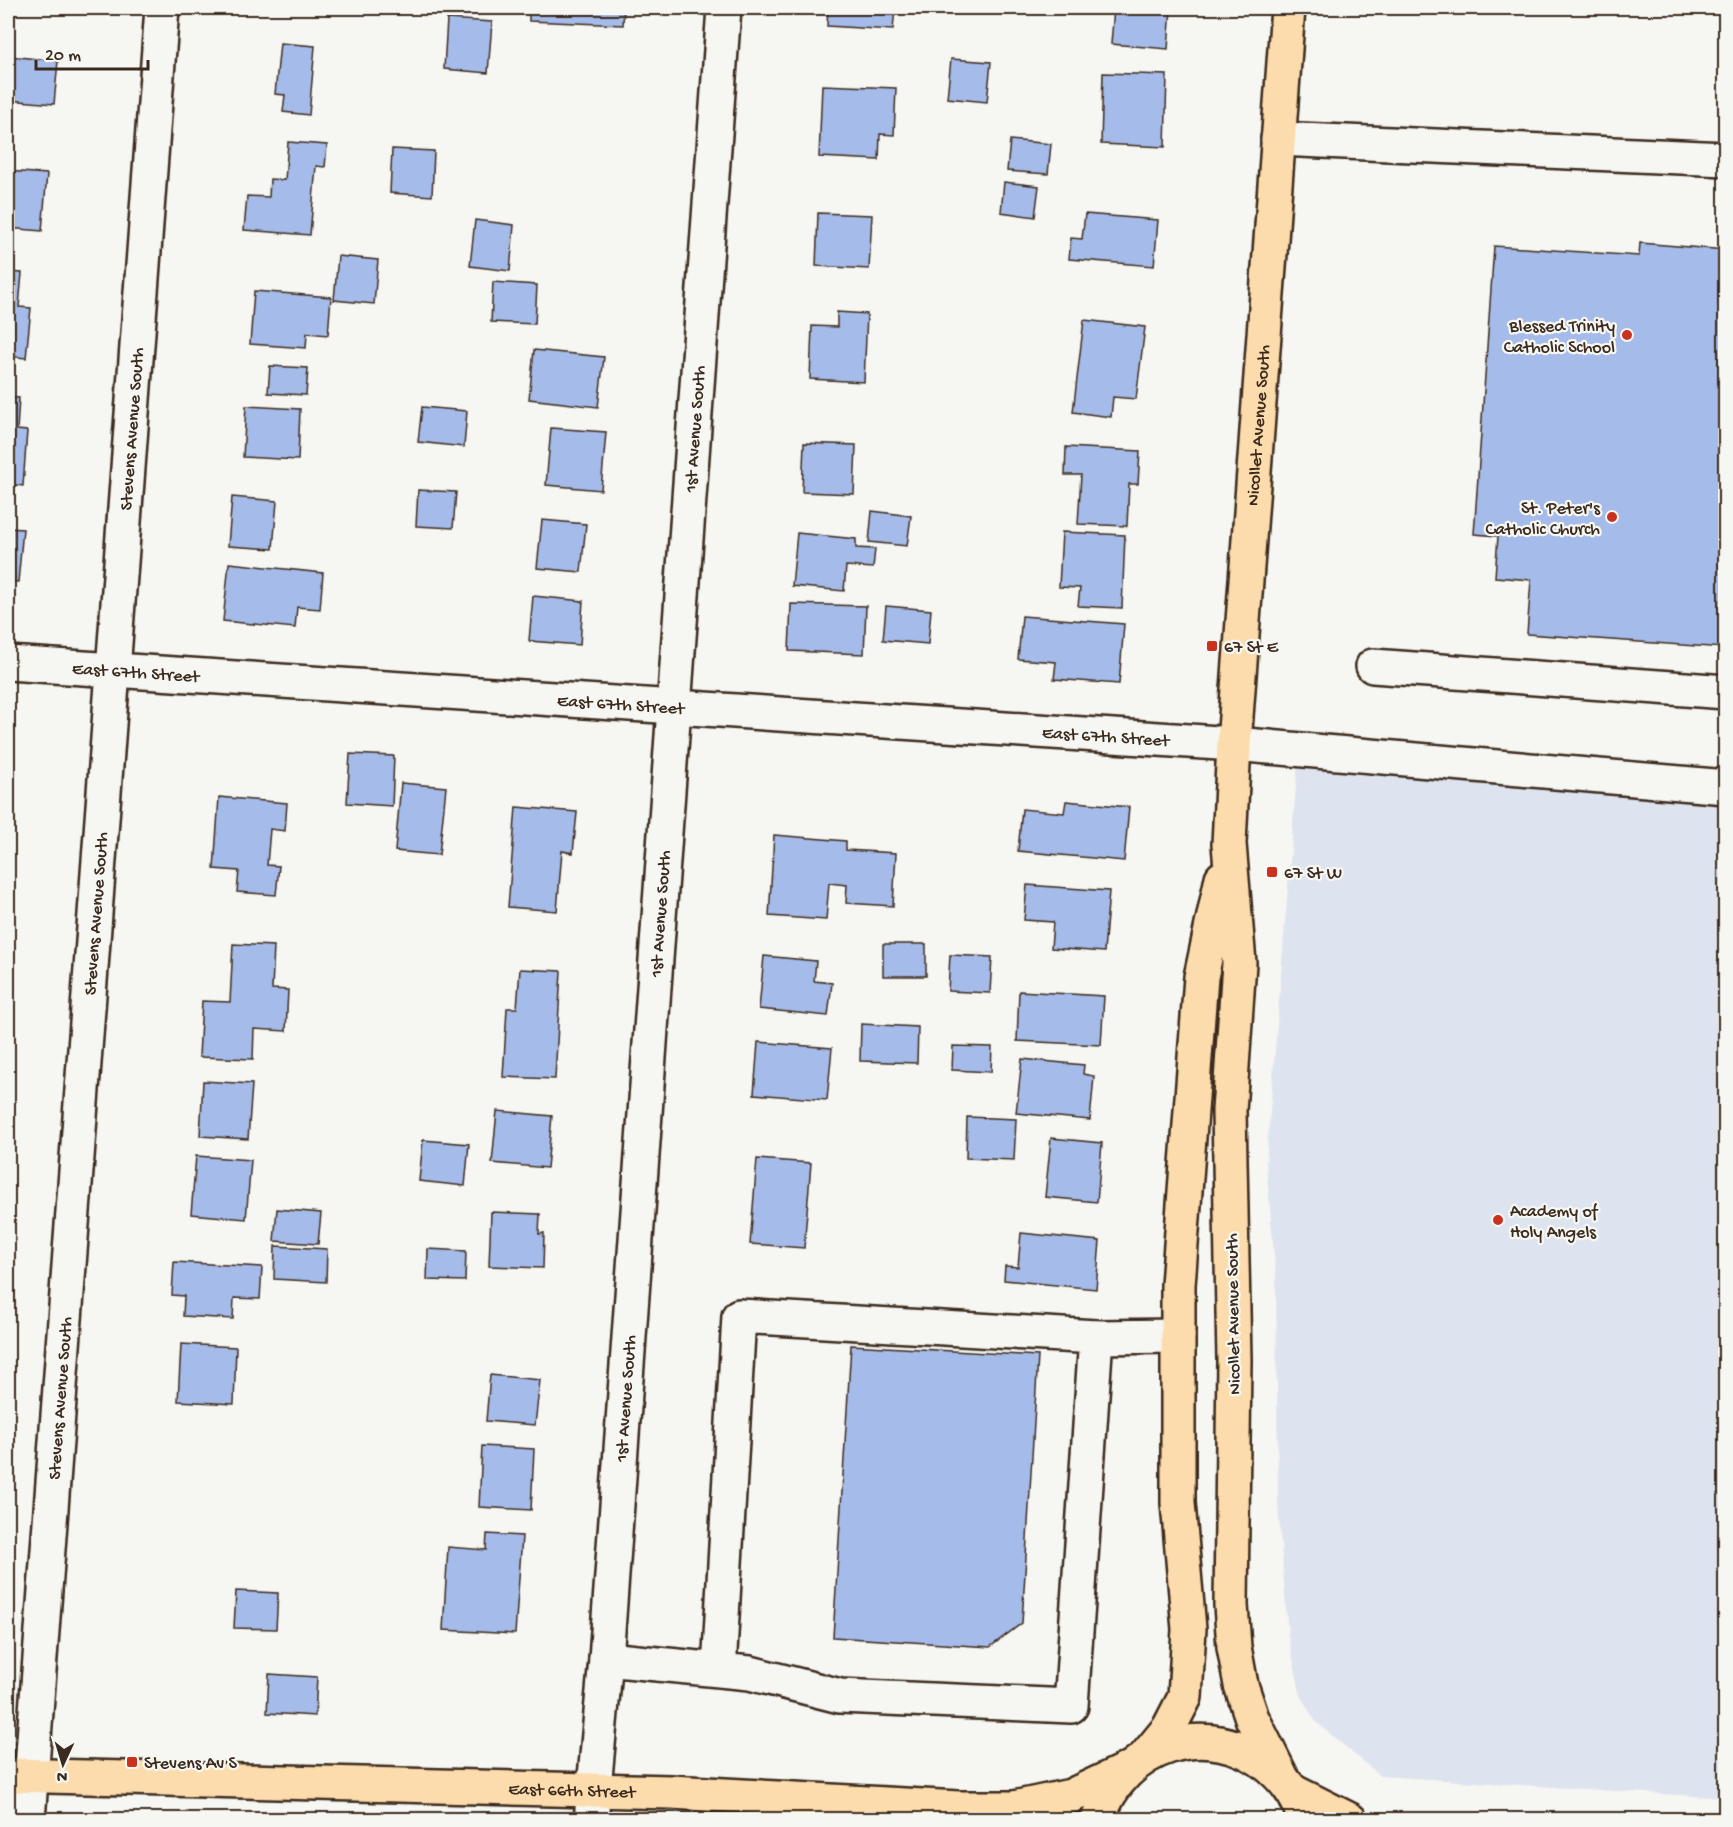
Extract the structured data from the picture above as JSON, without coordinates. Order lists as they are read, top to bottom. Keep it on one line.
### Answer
{"streets":{"main road":["Nicollet Avenue South","East 66th Street"],"street":["Stevens Avenue South","1st Avenue South","East 67th Street"]},"crossings":[["Nicollet Avenue South","East 67th Street"],["Nicollet Avenue South","East 66th Street"],["Stevens Avenue South","East 67th Street"],["Stevens Avenue South","East 66th Street"],["1st Avenue South","East 67th Street"],["1st Avenue South","East 66th Street"]],"places":{"other":["Blessed Trinity Catholic School","St. Peter's Catholic Church","Academy of Holy Angels"],"transit":["67 St E","67 St W","Stevens Av S"]},"scale_bar":"20 m","north":"bottom"}
